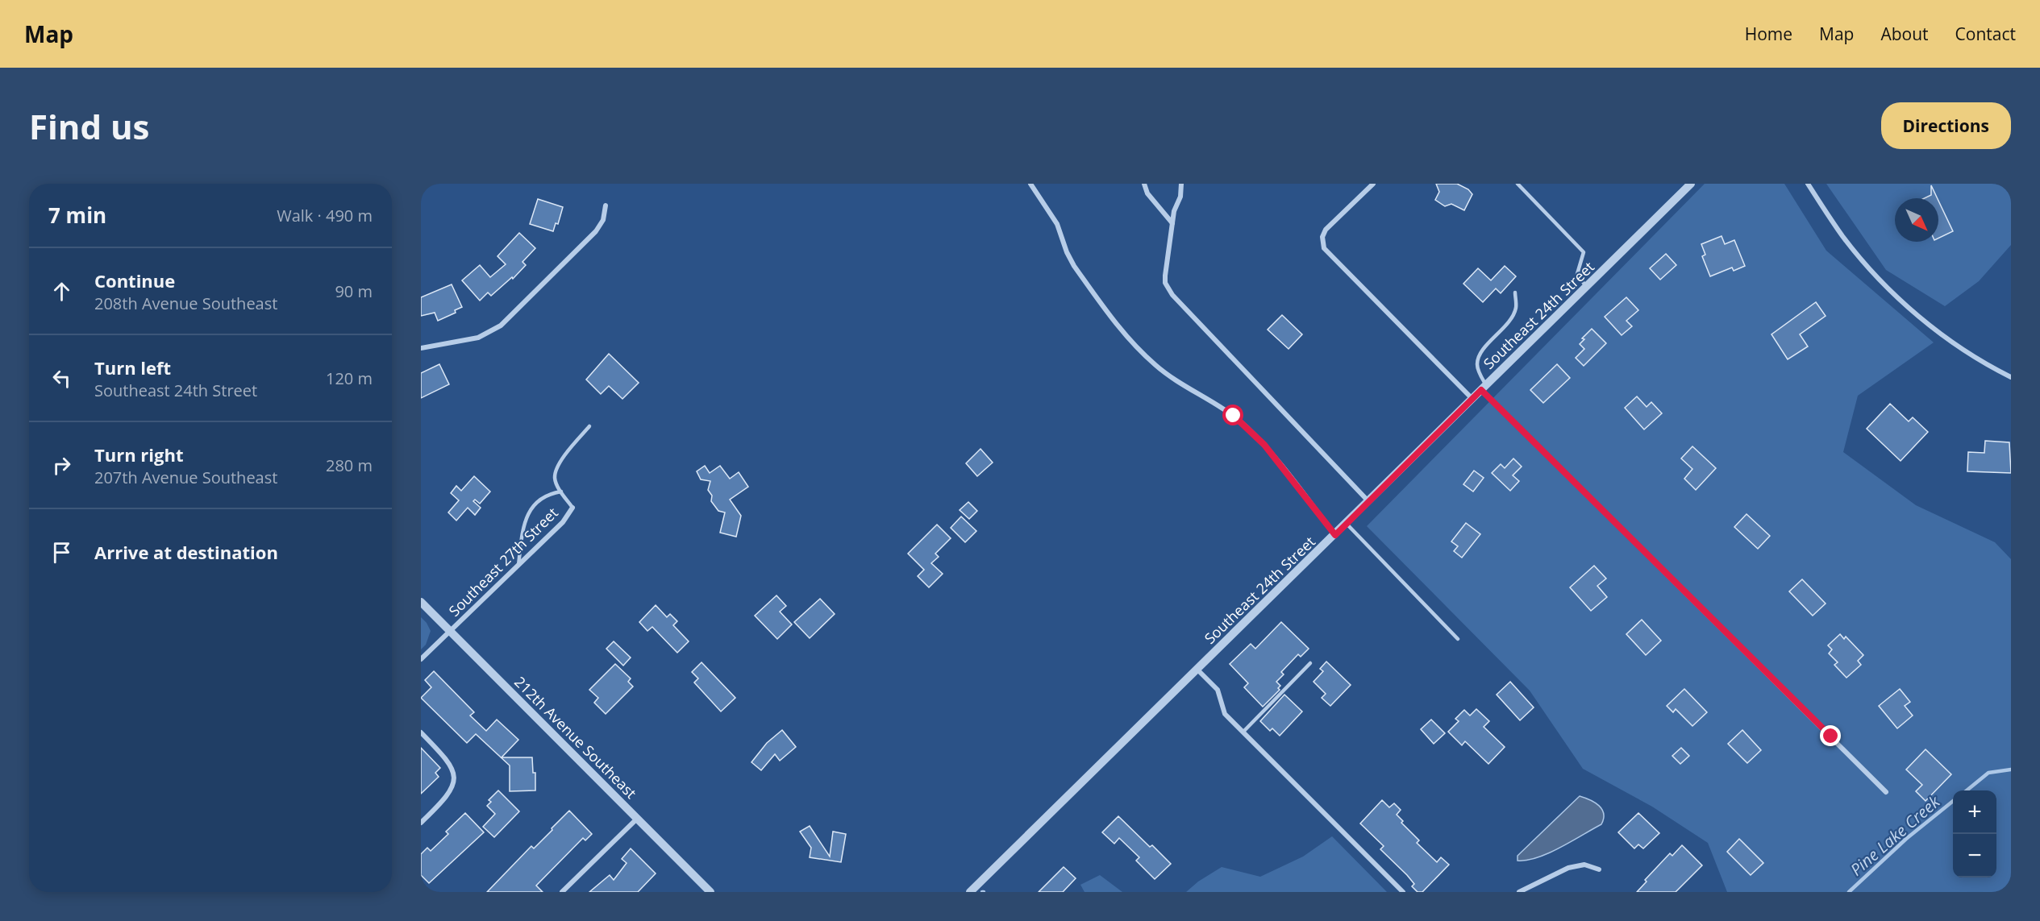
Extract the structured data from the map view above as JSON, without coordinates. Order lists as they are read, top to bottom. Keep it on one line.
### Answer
{"streets":{"street":["Southeast 24th Street","Southeast 27th Street","212th Avenue Southeast"]},"crossings":[["Southeast 27th Street","212th Avenue Southeast"]],"water":["Pine Lake Creek"],"north":"bottom right","page":{"header":"Map","nav":["Home","Map","About","Contact"],"buttons":"Directions","title":"Find us","heading":["7 min","Walk · 490 m"],"list":[["Continue","208th Avenue Southeast","90 m"],["Turn left","Southeast 24th Street","120 m"],["Turn right","207th Avenue Southeast","280 m"],"Arrive at destination"],"map_buttons":["+","−"]}}
